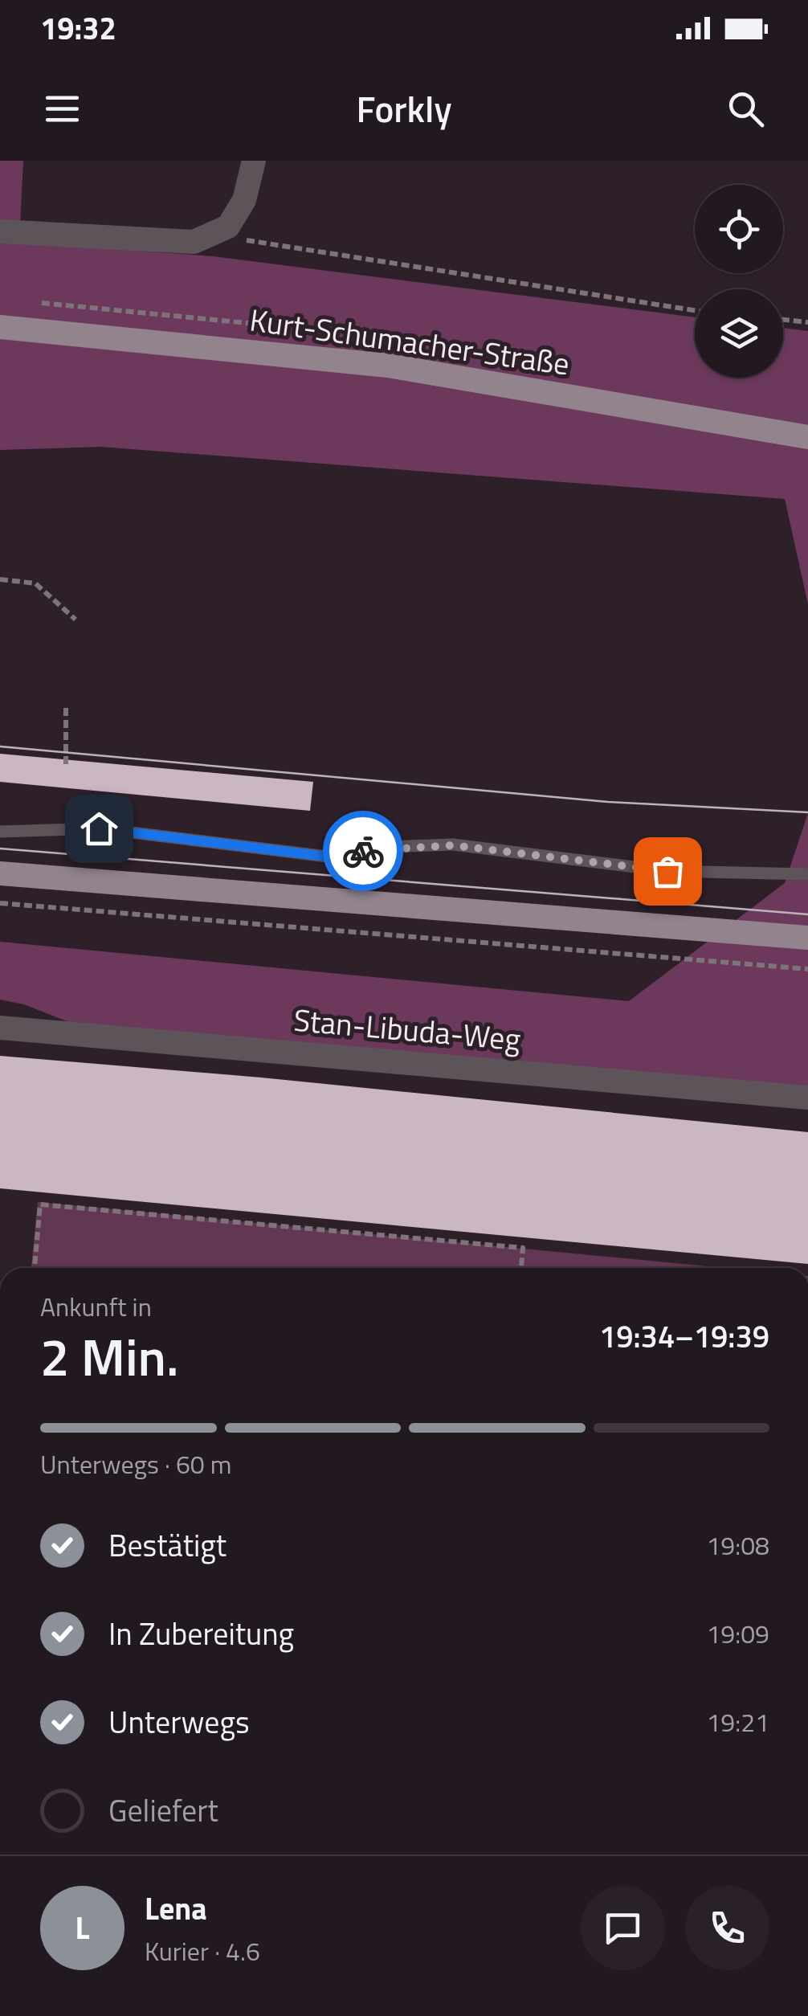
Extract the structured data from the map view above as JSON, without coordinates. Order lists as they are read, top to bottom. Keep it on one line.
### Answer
{"streets":{"main road":["Kurt-Schumacher-Straße"],"street":["Stan-Libuda-Weg"]},"page":{"status":"19:32","header":"Forkly","heading":["2 Min.","Ankunft in","19:34–19:39"],"panel":["Lena","Kurier · 4.6"],"bar":"Unterwegs · 60 m","list":[["Bestätigt","19:08"],["In Zubereitung","19:09"],["Unterwegs","19:21"],"Geliefert"],"round":"L"}}
